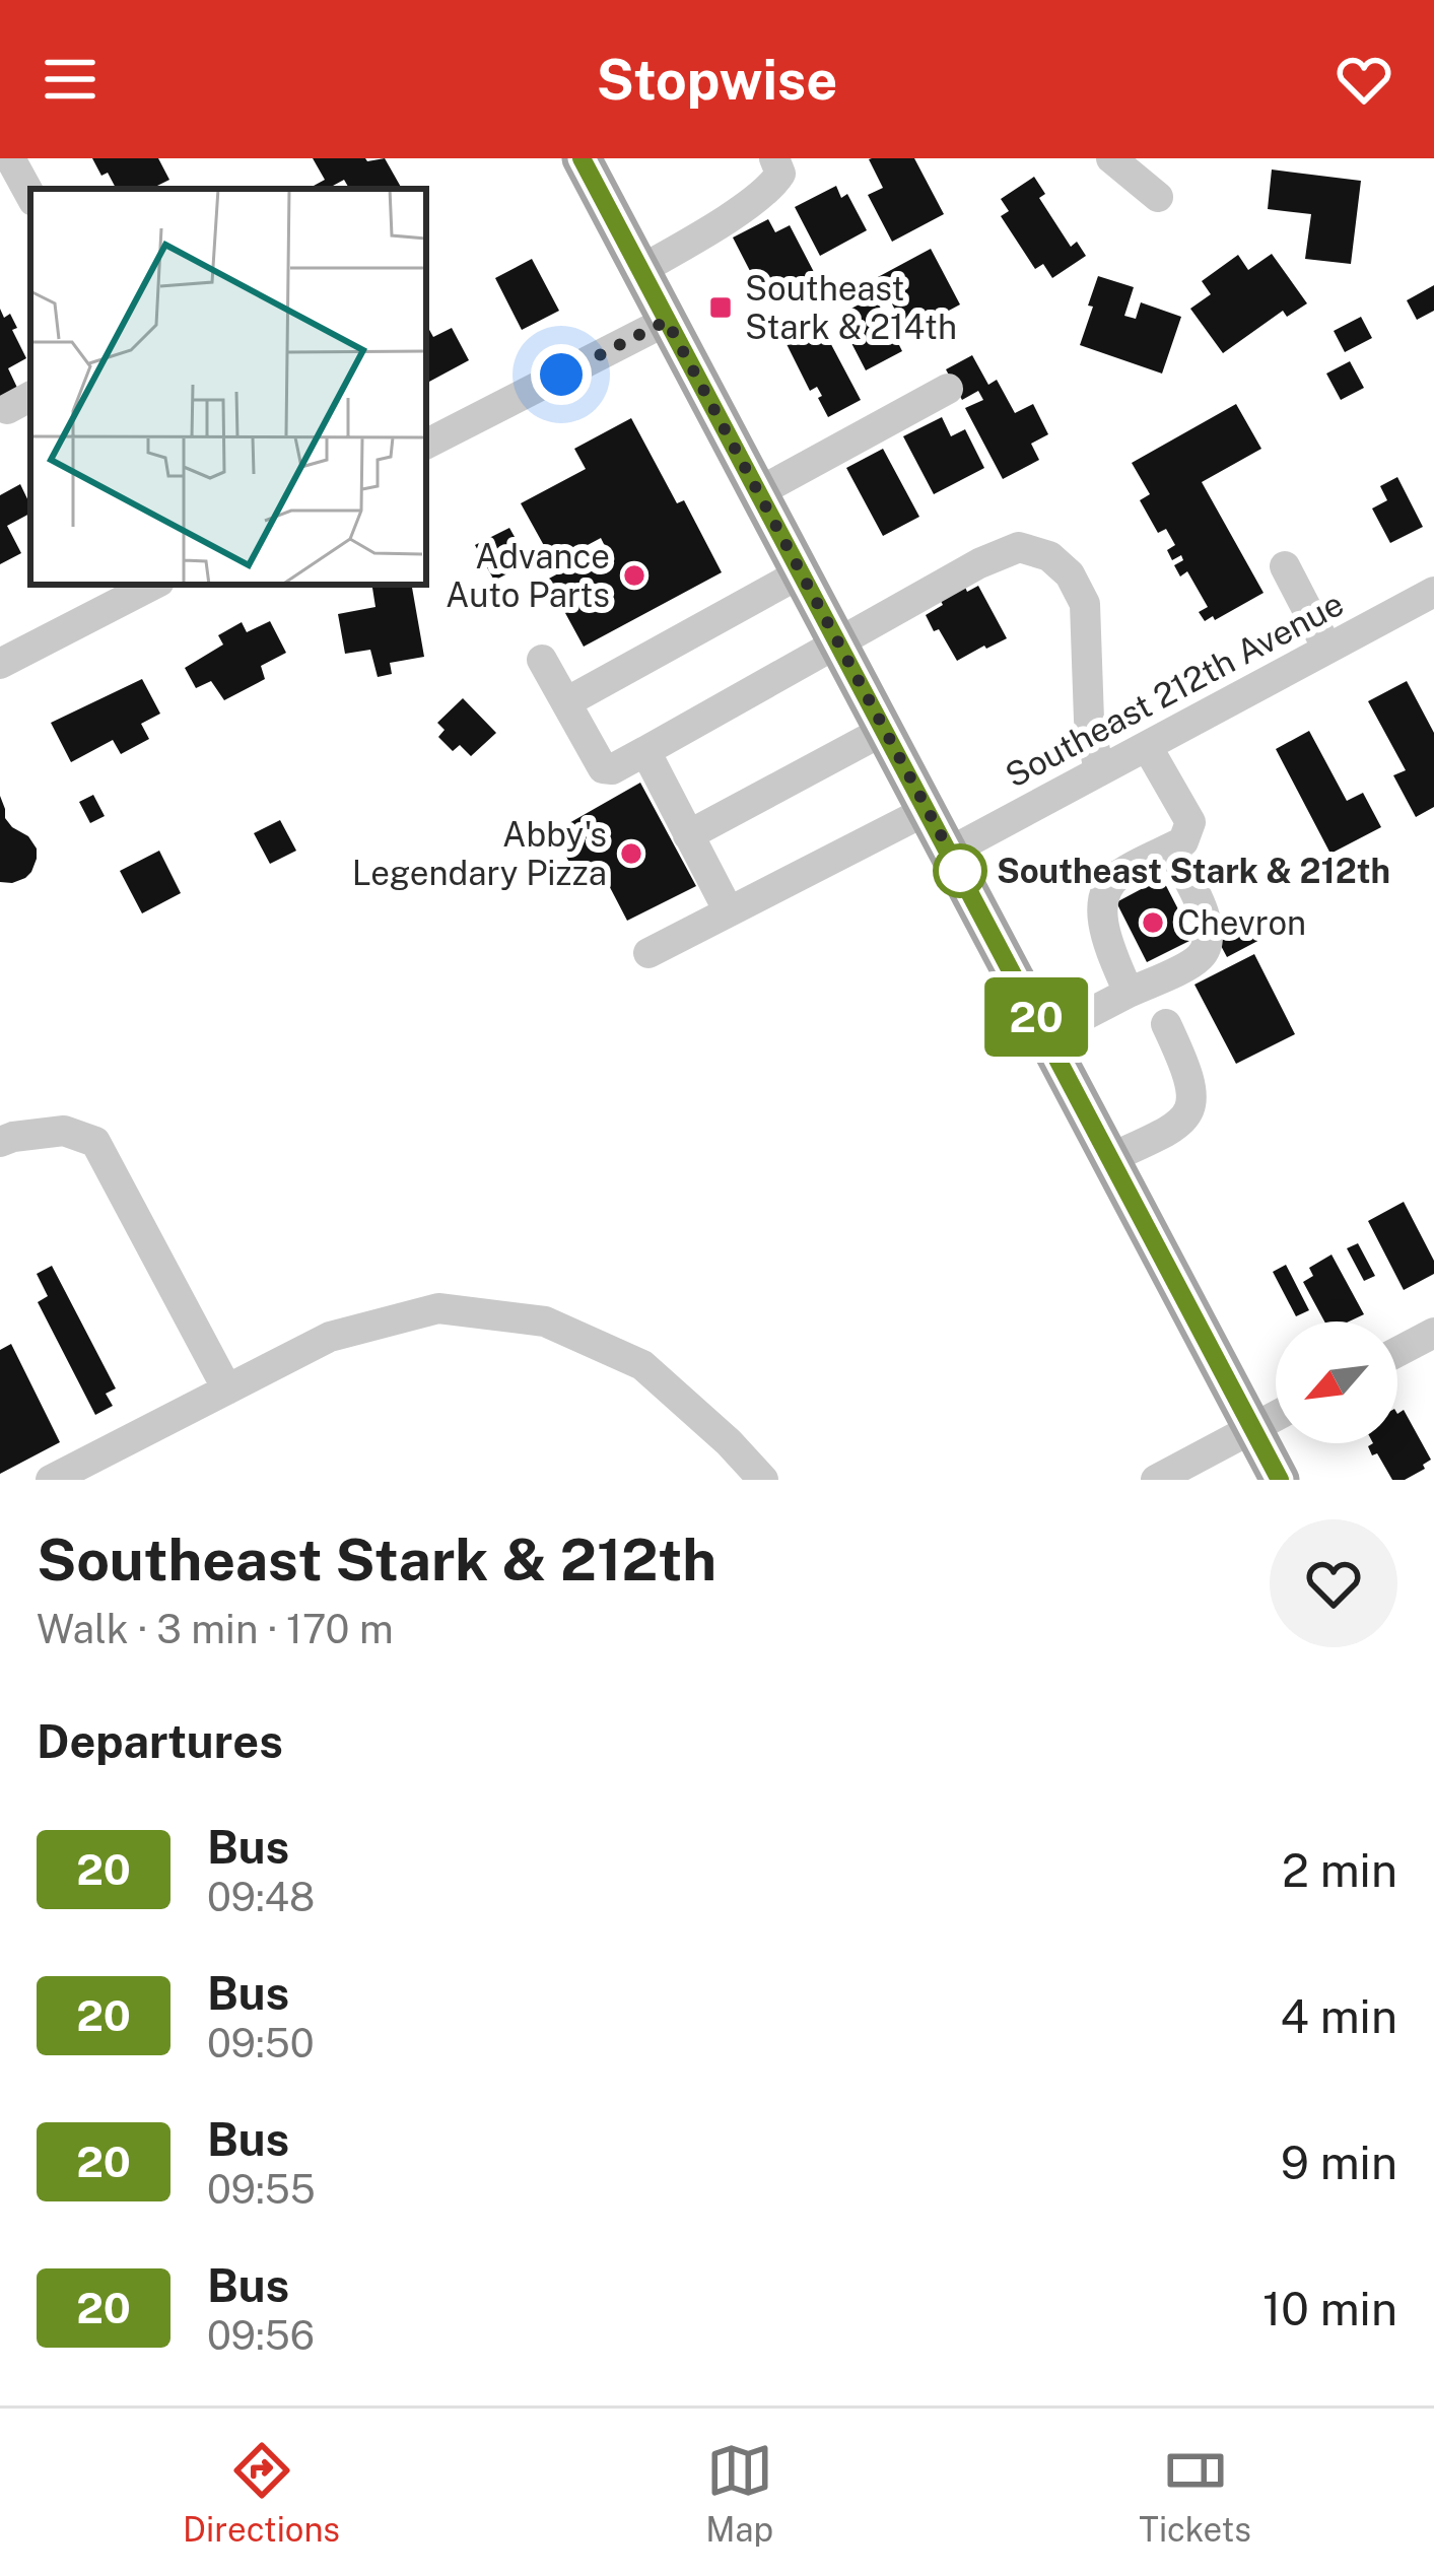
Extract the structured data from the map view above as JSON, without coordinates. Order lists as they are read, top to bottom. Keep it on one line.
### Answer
{"streets":{"street":["Southeast 212th Avenue"]},"places":{"transit":["Southeast Stark & 214th"],"other":["Advance Auto Parts","Abby's Legendary Pizza","Southeast Stark & 212th","Chevron"]},"lines":["bus line 20"],"north":"bottom left","page":{"header":"Stopwise","on_map":"20","heading":[["Southeast Stark & 212th","Walk · 3 min · 170 m"],"Departures"],"list":[{"mark":"20","name":"Bus","note":"09:48","value":"2 min"},{"mark":"20","name":"Bus","note":"09:50","value":"4 min"},{"mark":"20","name":"Bus","note":"09:55","value":"9 min"},{"mark":"20","name":"Bus","note":"09:56","value":"10 min"}],"tabs":["Directions","Map","Tickets"]}}
